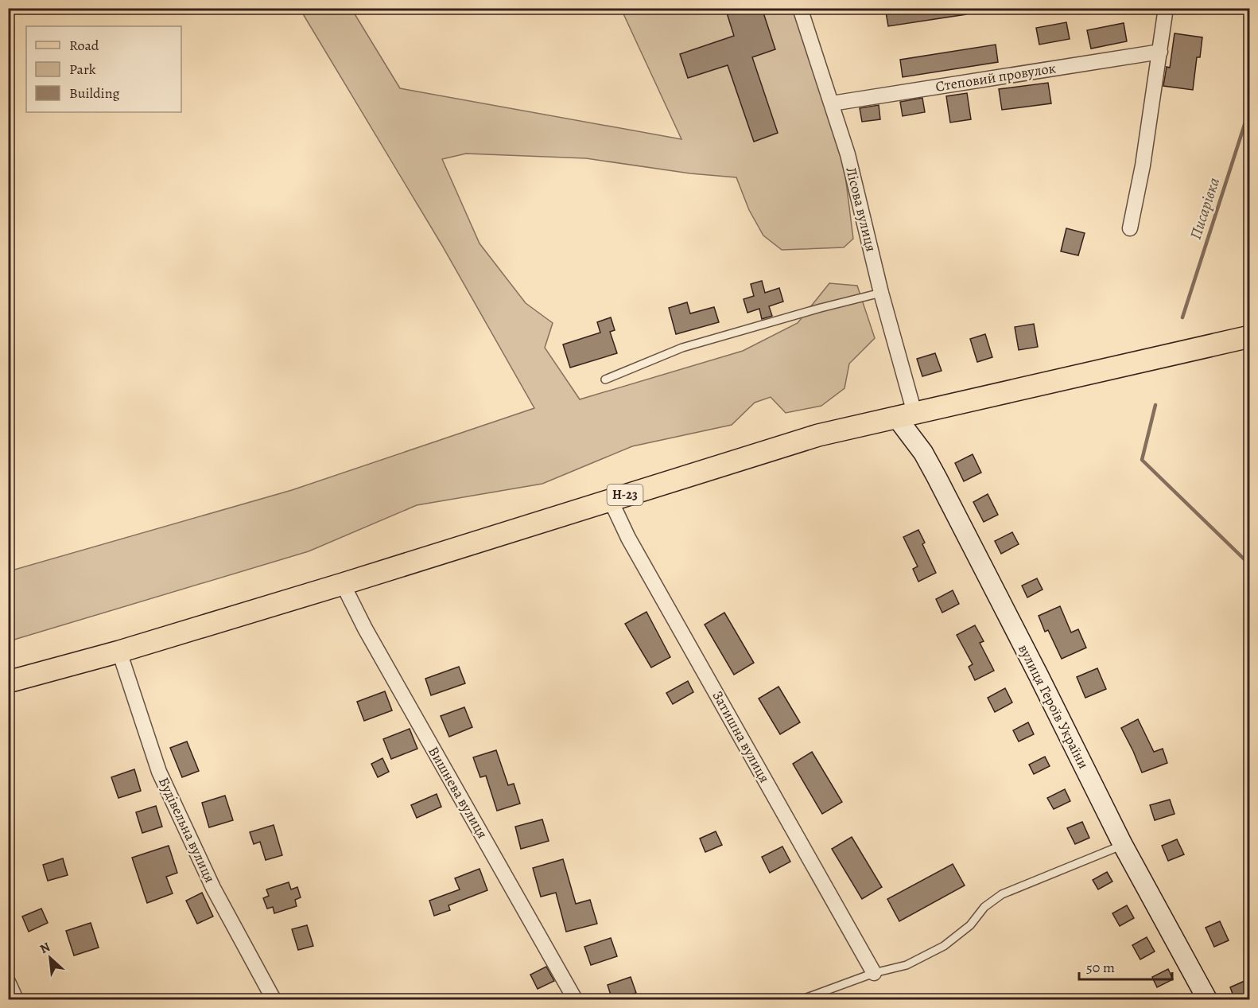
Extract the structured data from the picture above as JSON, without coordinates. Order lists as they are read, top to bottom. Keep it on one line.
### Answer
{"streets":{"main road":["Н-23"],"street":["Степовий провулок","Лісова вулиця","вулиця Героїв України","Затишна вулиця","Вишнева вулиця","Будівельна вулиця"]},"crossings":[["Степовий провулок","Лісова вулиця"],["Лісова вулиця","Н-23"],["Лісова вулиця","вулиця Героїв України"],["Н-23","вулиця Героїв України"],["Н-23","Затишна вулиця"],["Н-23","Вишнева вулиця"],["Н-23","Будівельна вулиця"]],"water":["Писарівка"],"legend":["Road","Park","Building"],"scale_bar":"50 m","north":"top left"}
